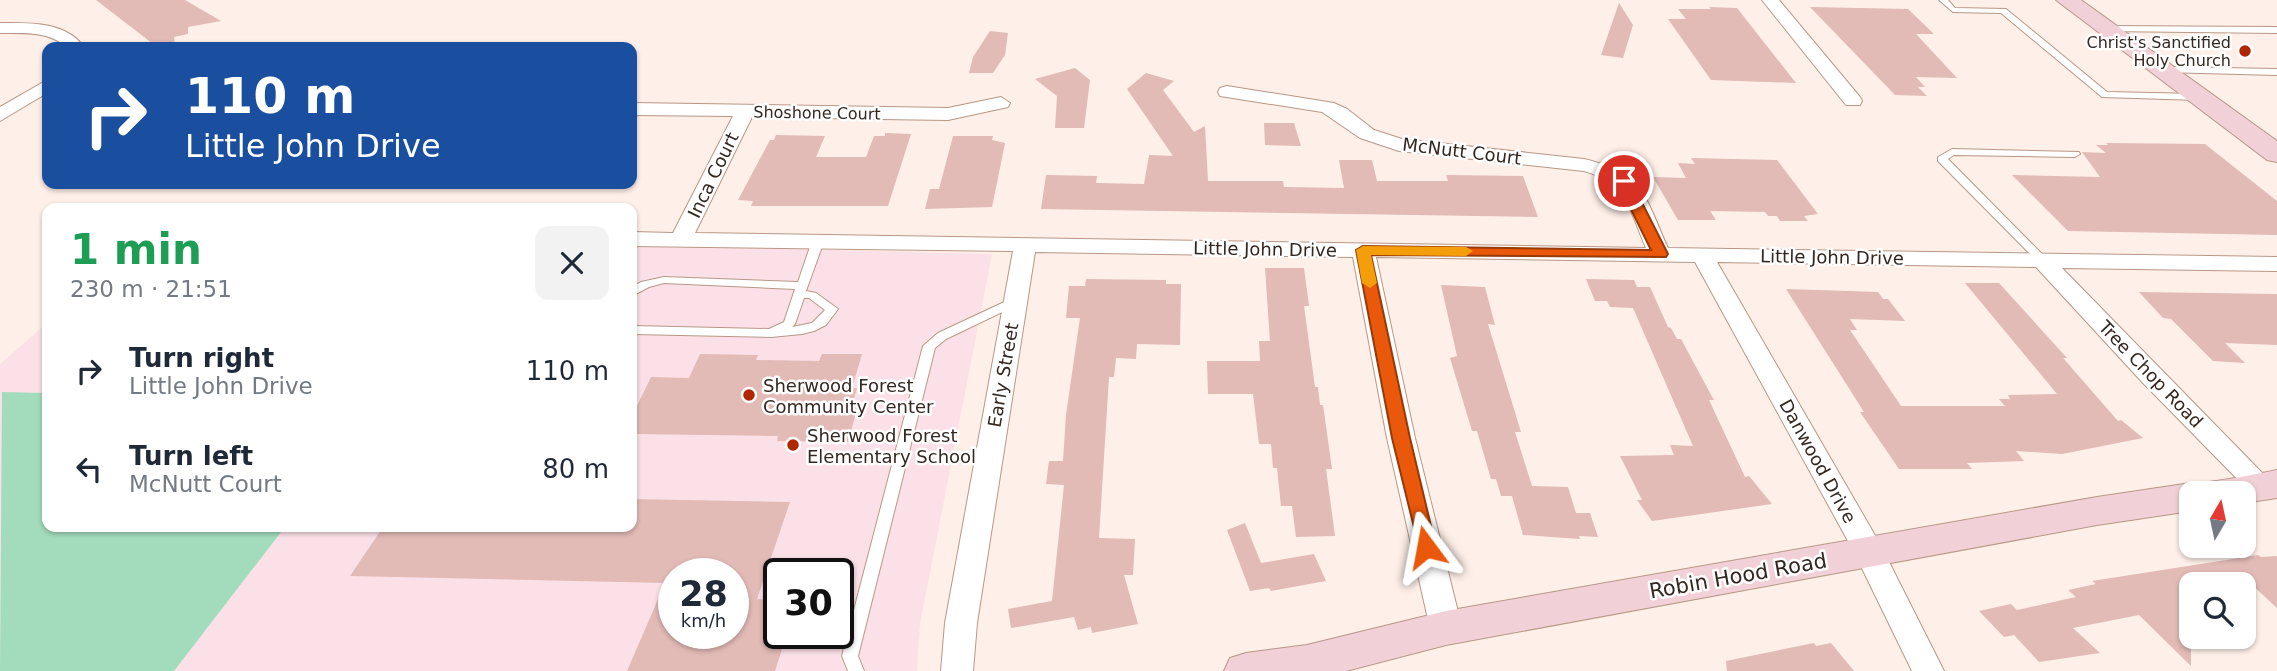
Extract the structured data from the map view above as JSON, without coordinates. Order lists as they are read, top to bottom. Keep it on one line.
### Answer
{"streets":{"street":["Shoshone Court","McNutt Court","Inca Court","Little John Drive","Tree Chop Road","Early Street","Danwood Drive","Robin Hood Road"]},"crossings":[["Shoshone Court","Inca Court"],["McNutt Court","Little John Drive"],["Inca Court","Little John Drive"],["Little John Drive","Tree Chop Road"],["Little John Drive","Early Street"],["Little John Drive","Danwood Drive"],["Danwood Drive","Robin Hood Road"]],"places":["Christ's Sanctified Holy Church","Sherwood Forest Community Center","Sherwood Forest Elementary School"],"north":"top","page":{"turn":["110 m","Little John Drive"],"heading":["1 min","230 m · 21:51"],"list":[{"name":"Turn right","note":"Little John Drive","value":"110 m"},{"name":"Turn left","note":"McNutt Court","value":"80 m"}],"speed":"28 km/h","limit":"30"}}
